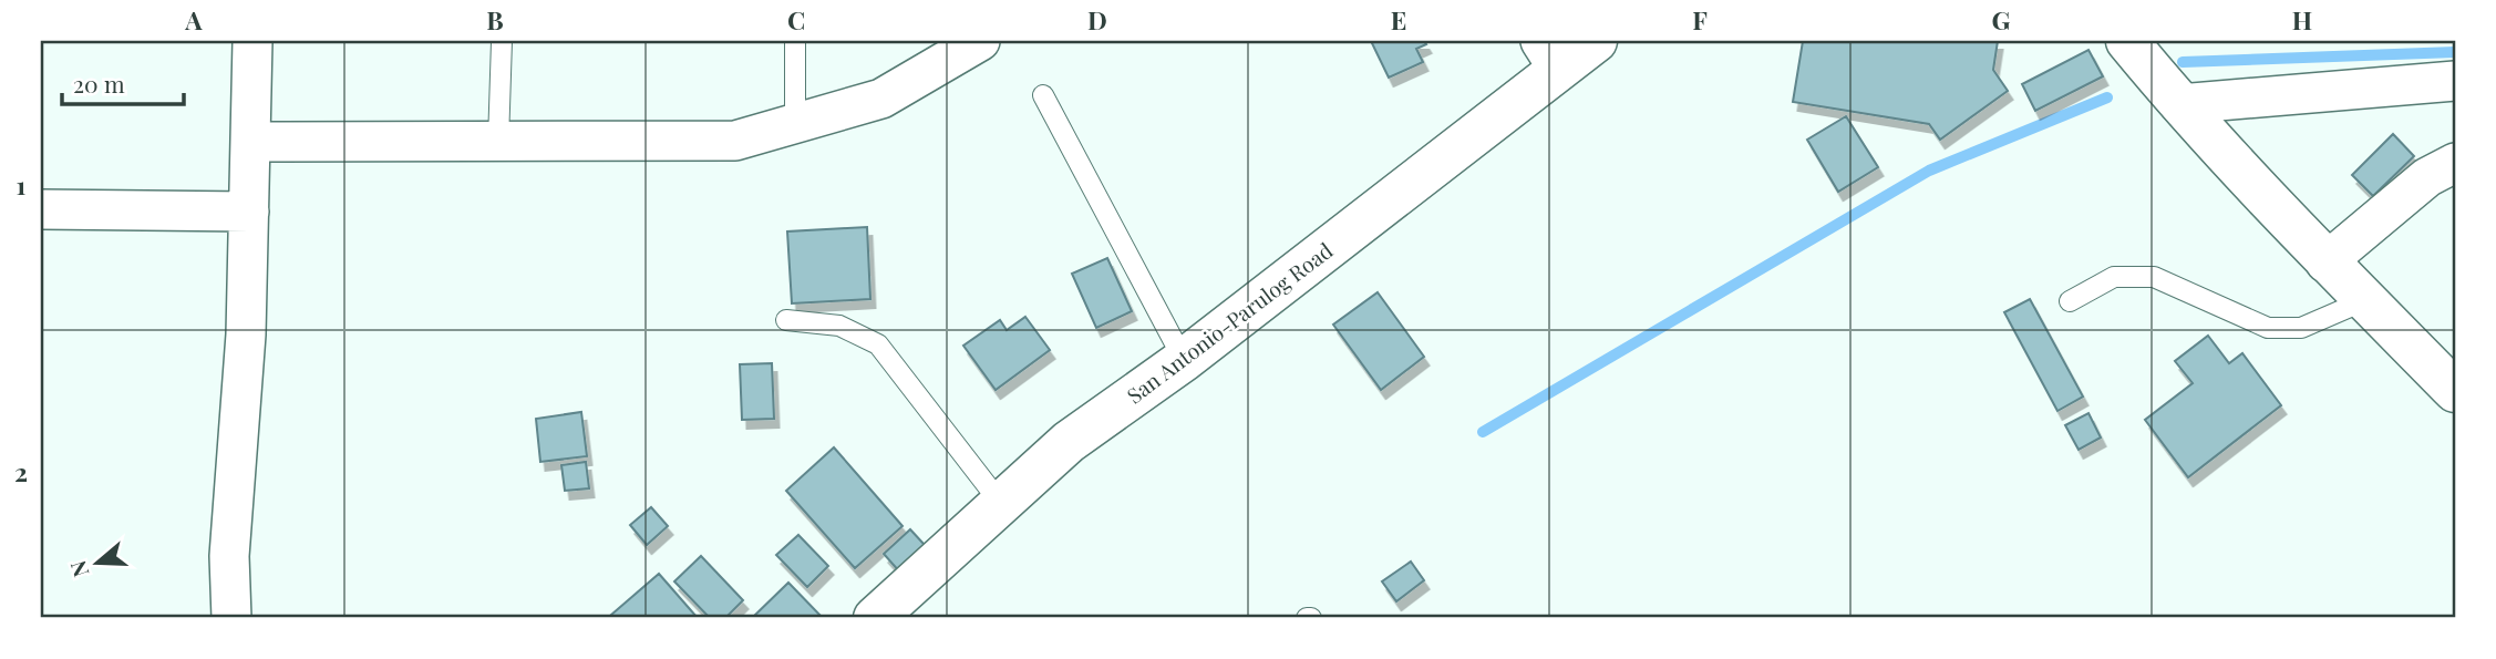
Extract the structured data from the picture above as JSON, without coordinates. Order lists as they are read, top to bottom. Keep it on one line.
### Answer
{"streets":{"street":["San Antonio-Parulog Road"]},"scale_bar":"20 m","north":"left","grid":{"columns":["A","B","C","D","E","F","G","H"],"rows":["1","2"]}}
